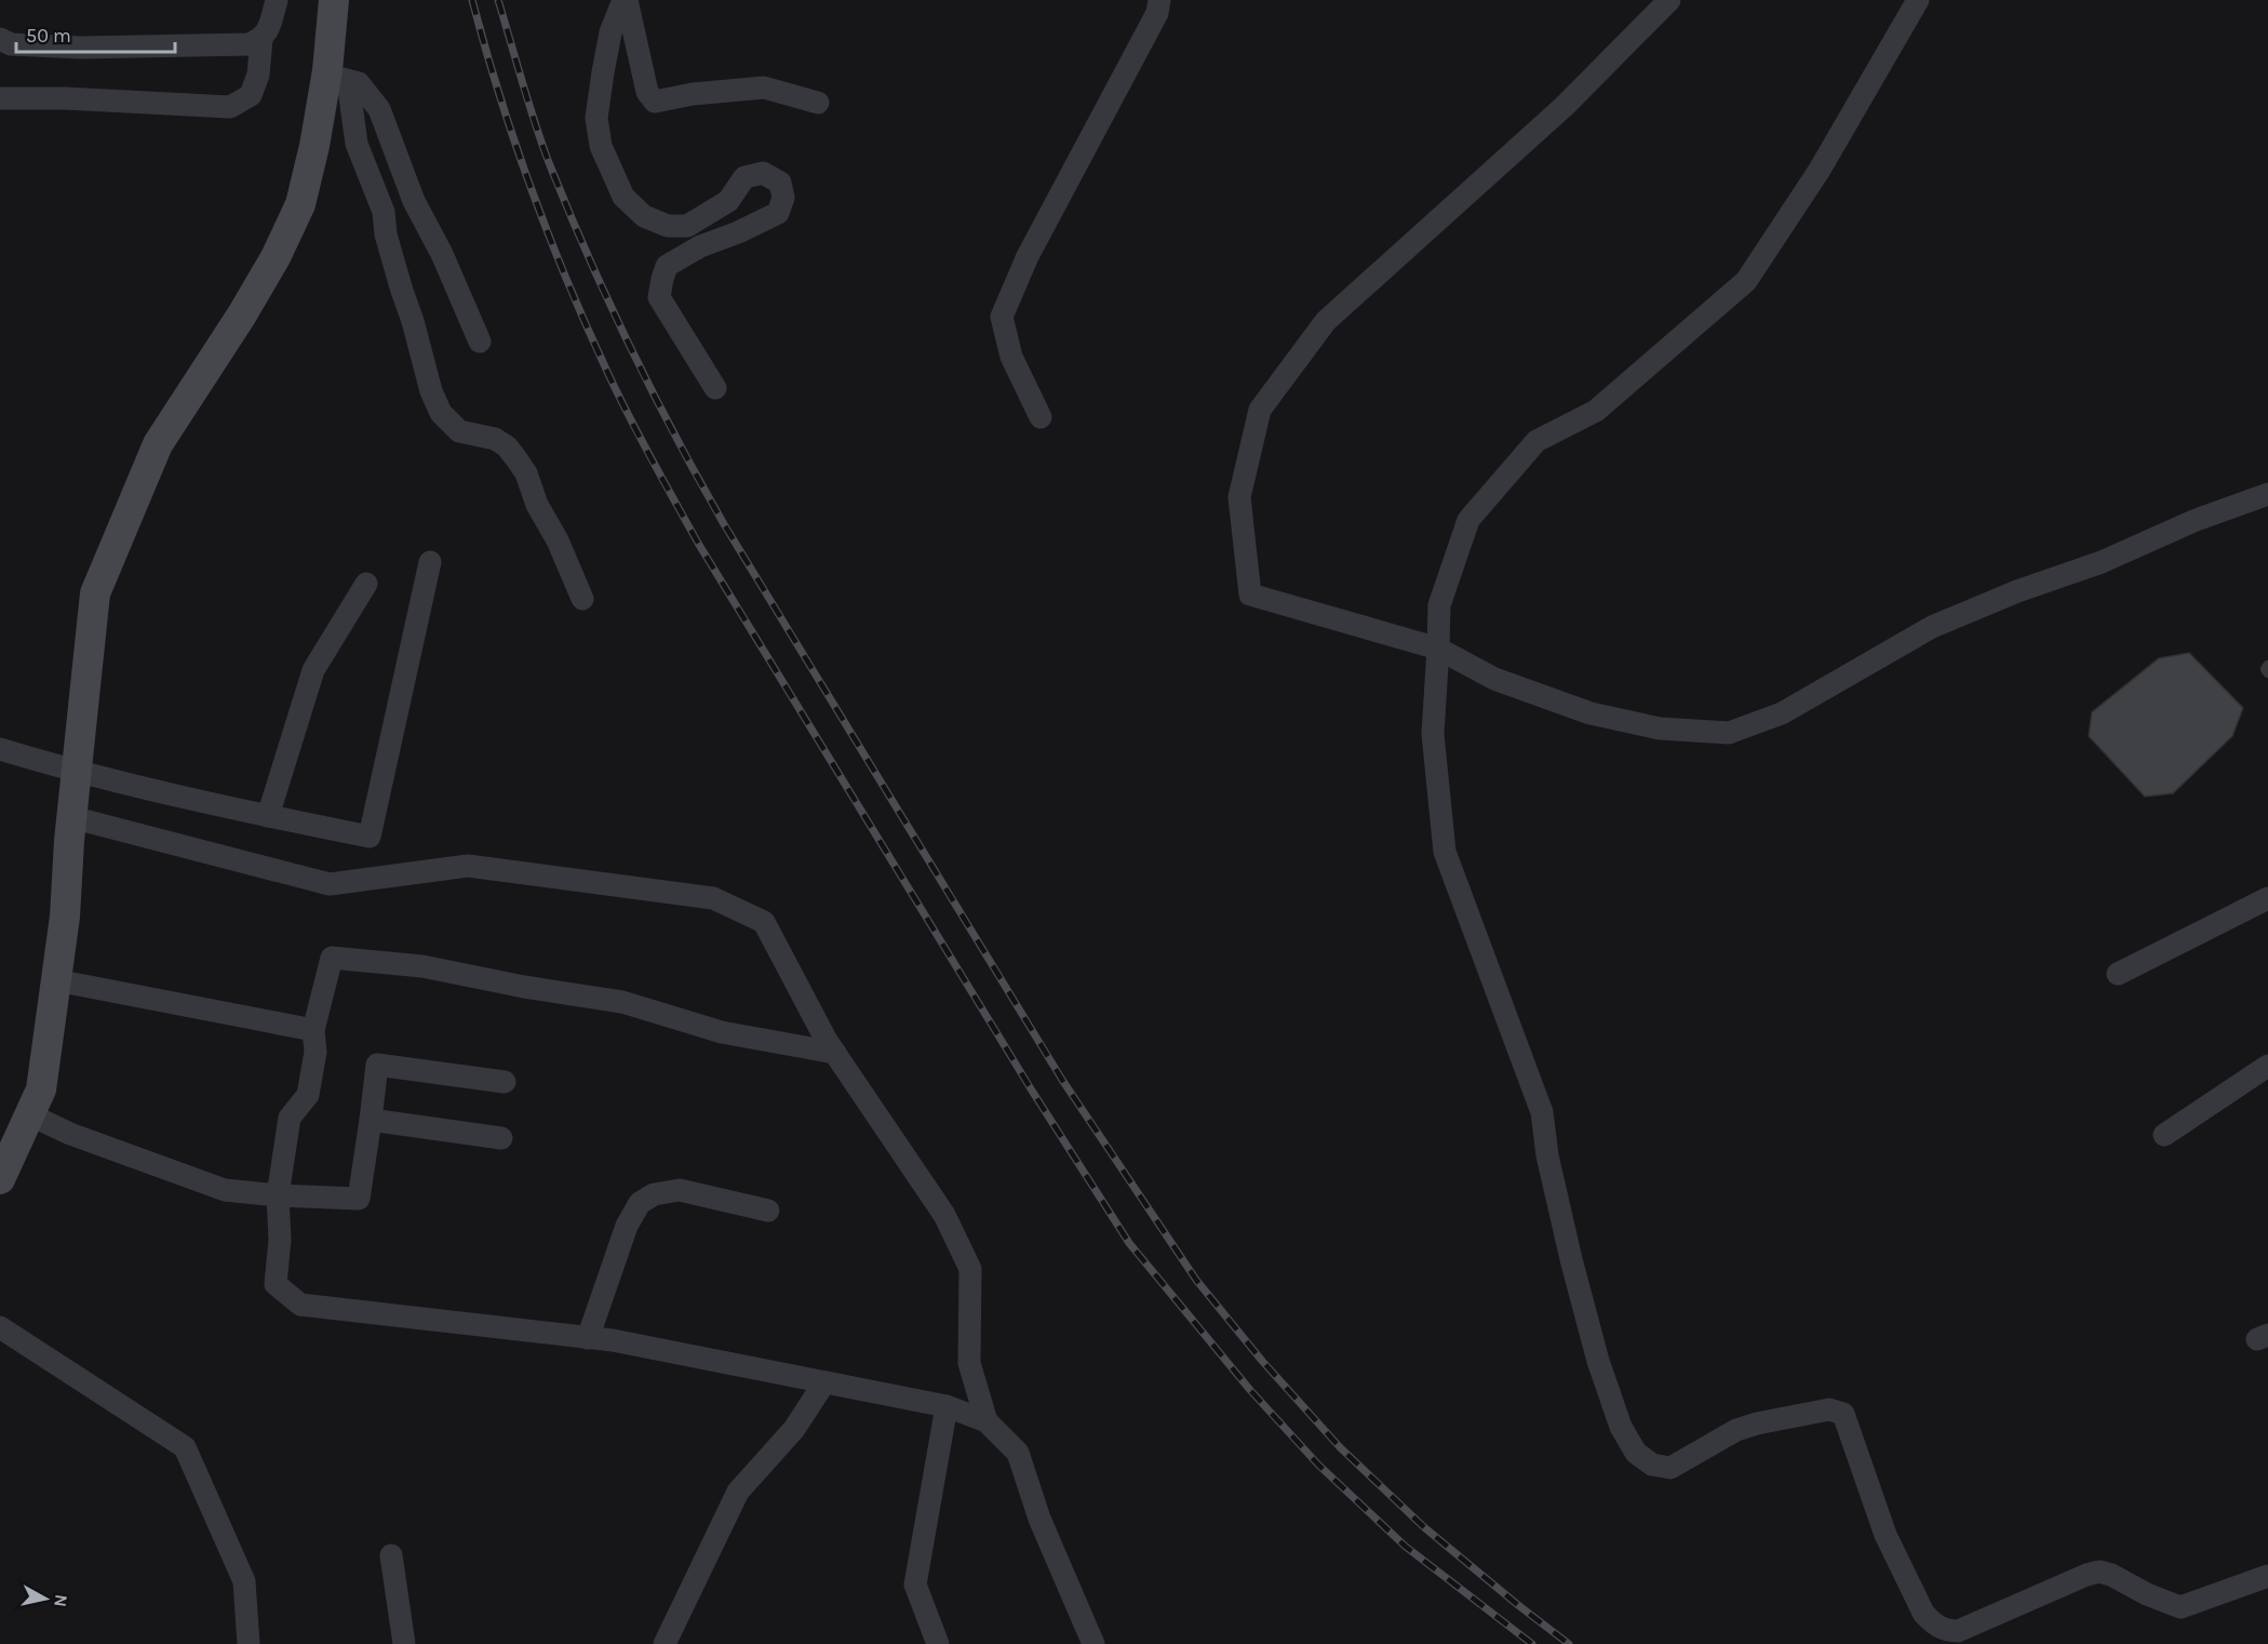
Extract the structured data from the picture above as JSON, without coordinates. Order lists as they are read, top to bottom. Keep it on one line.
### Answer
{"scale_bar":"50 m","north":"right"}
